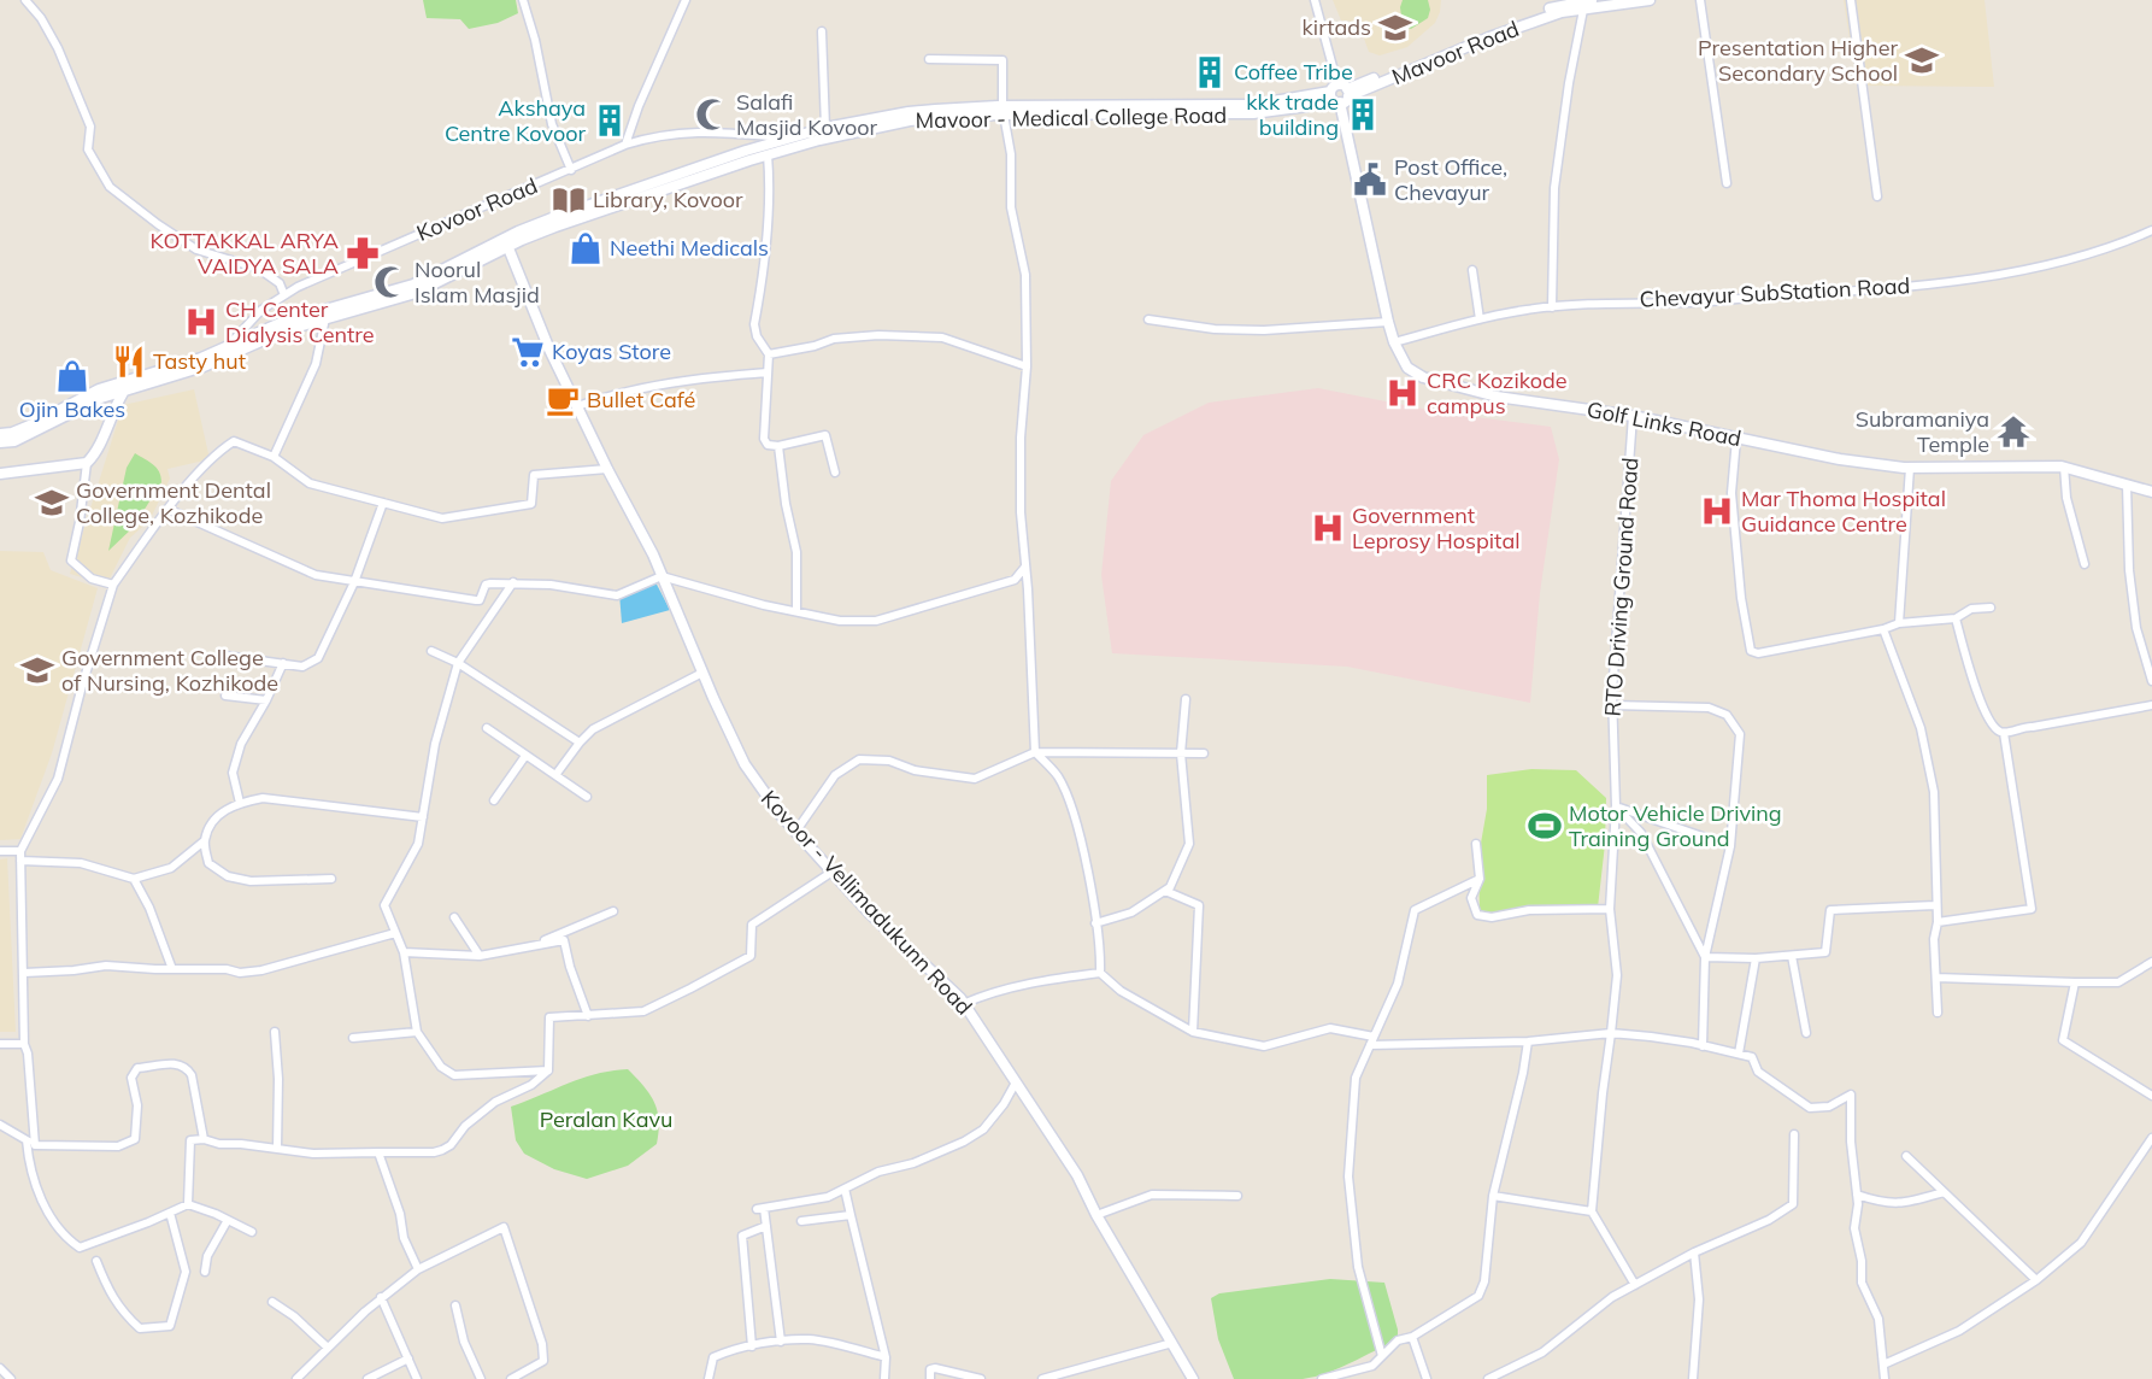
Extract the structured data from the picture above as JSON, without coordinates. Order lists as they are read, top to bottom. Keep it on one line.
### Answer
{"streets":{"main road":["Mavoor Road","Mavoor - Medical College Road","Golf Links Road","Kovoor - Vellimadukunn Road"],"street":["Kovoor Road","Chevayur SubStation Road","RTO Driving Ground Road"]},"crossings":[["Mavoor Road","Mavoor - Medical College Road"],["Mavoor Road","Golf Links Road"],["Mavoor - Medical College Road","Kovoor Road"],["Mavoor - Medical College Road","Golf Links Road"],["Mavoor - Medical College Road","Kovoor - Vellimadukunn Road"],["Chevayur SubStation Road","Golf Links Road"],["Golf Links Road","RTO Driving Ground Road"]],"parks":["Peralan Kavu"],"places":{"school or university":["kirtads","Presentation Higher Secondary School","Government Dental College, Kozhikode","Government College of Nursing, Kozhikode"],"building":["Coffee Tribe","kkk trade building","Akshaya Centre Kovoor"],"mosque":["Salafi Masjid Kovoor","Noorul Islam Masjid"],"public building":["Post Office, Chevayur"],"library":["Library, Kovoor"],"shop":["Neethi Medicals","Ojin Bakes"],"pharmacy":["KOTTAKKAL ARYA VAIDYA SALA"],"hospital":["CH Center Dialysis Centre","CRC Kozikode campus","Mar Thoma Hospital Guidance Centre","Government Leprosy Hospital"],"supermarket":["Koyas Store"],"restaurant":["Tasty hut"],"cafe":["Bullet Café"],"temple":["Subramaniya Temple"],"sports":["Motor Vehicle Driving Training Ground"]}}
